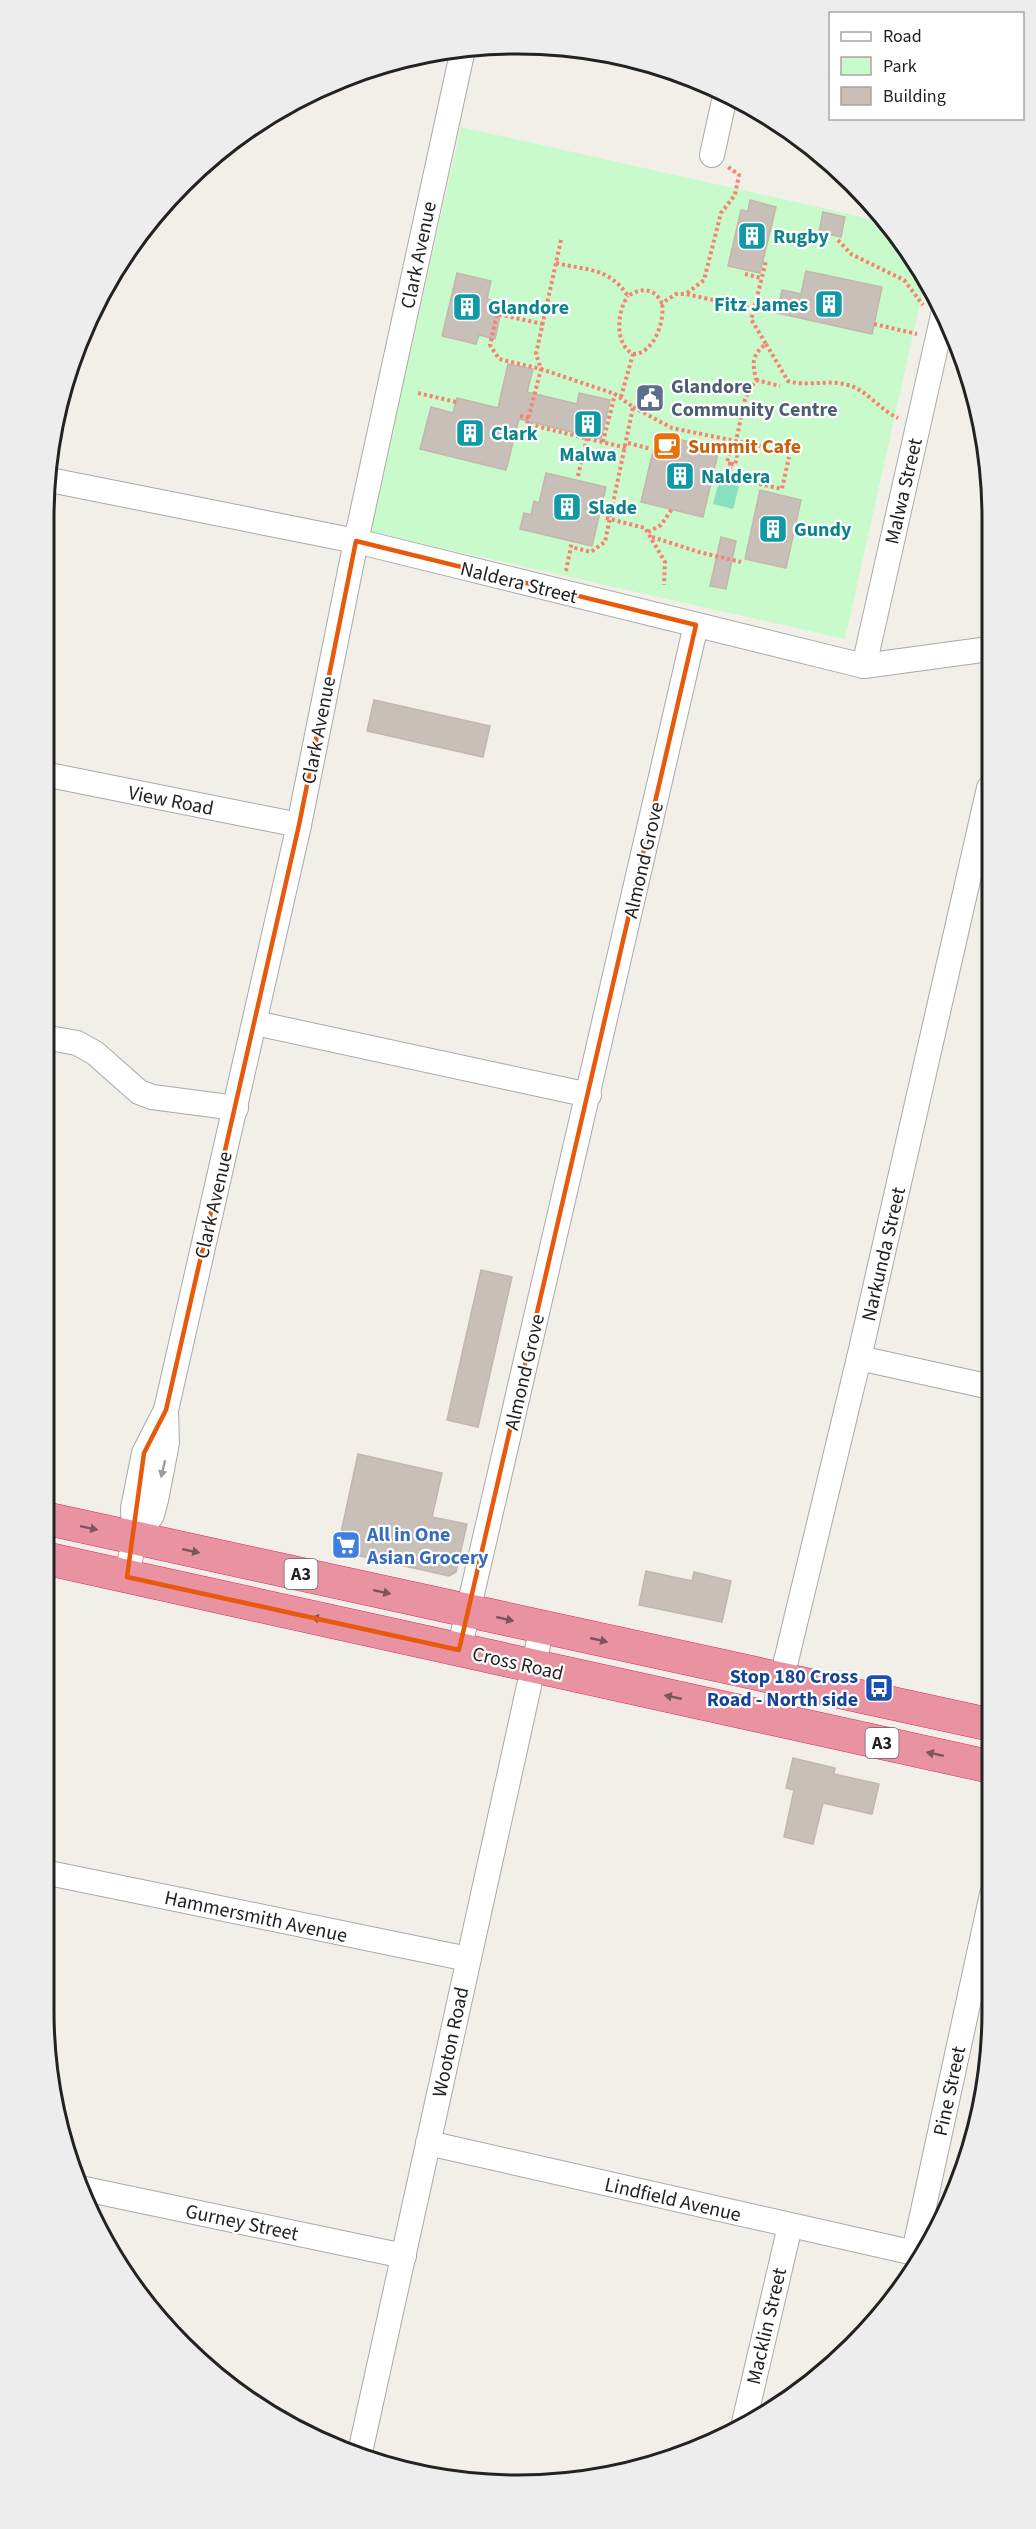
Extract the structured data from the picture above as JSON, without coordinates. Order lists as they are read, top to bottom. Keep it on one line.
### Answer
{"streets":{"highway":["A3","Cross Road"],"street":["Clark Avenue","Malwa Street","Naldera Street","View Road","Almond Grove","Narkunda Street","Hammersmith Avenue","Wooton Road","Pine Street","Lindfield Avenue","Gurney Street","Macklin Street"]},"crossings":[["Clark Avenue","Naldera Street"],["Clark Avenue","View Road"],["Clark Avenue","Cross Road"],["Malwa Street","Naldera Street"],["Naldera Street","Almond Grove"],["Almond Grove","Cross Road"],["Narkunda Street","Cross Road"],["Cross Road","Wooton Road"],["Hammersmith Avenue","Wooton Road"],["Wooton Road","Lindfield Avenue"],["Wooton Road","Gurney Street"],["Lindfield Avenue","Macklin Street"]],"places":{"building":["Rugby","Fitz James","Glandore","Malwa","Clark","Naldera","Slade","Gundy"],"public building":["Glandore Community Centre"],"cafe":["Summit Cafe"],"supermarket":["All in One Asian Grocery"],"bus stop":["Stop 180 Cross Road - North side"]},"legend":["Road","Park","Building"]}
